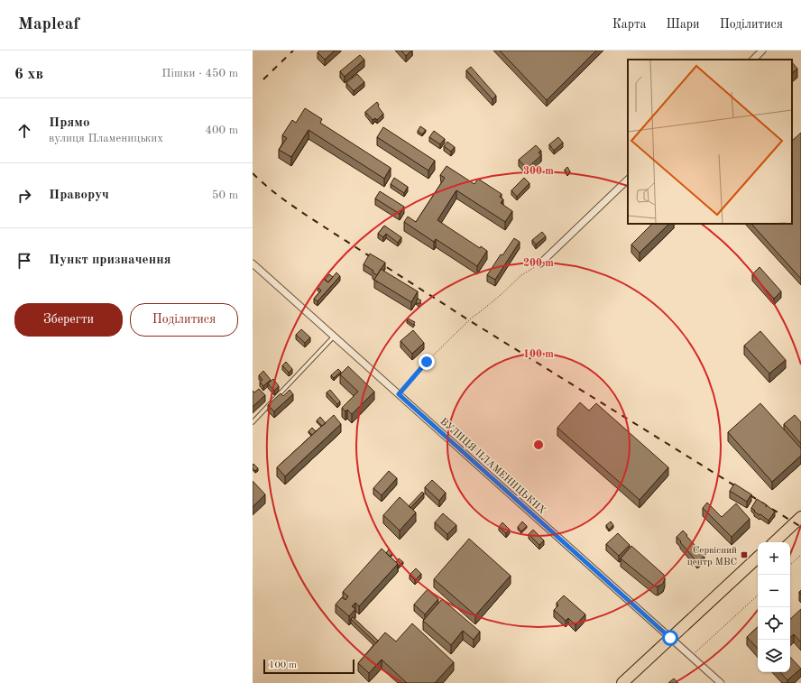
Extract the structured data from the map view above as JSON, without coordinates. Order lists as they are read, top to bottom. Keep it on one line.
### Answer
{"streets":{"street":["ВУЛИЦЯ ПЛАМЕНИЦЬКИХ"]},"places":{"transit":["Сервісний центр МВС"]},"scale_bar":"100 m","page":{"header":"Mapleaf","nav":["Карта","Шари","Поділитися"],"heading":["6 хв","Пішки · 450 m"],"list":[["Прямо","вулиця Пламеницьких","400 m"],["Праворуч","50 m"],"Пункт призначення"],"buttons":["Зберегти","Поділитися"],"map_buttons":["+","−"],"scale":"100 m"},"rings":["300 m","200 m","100 m"]}
